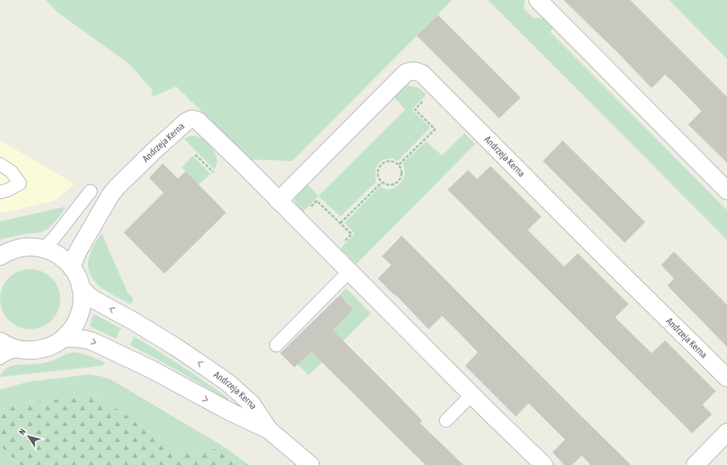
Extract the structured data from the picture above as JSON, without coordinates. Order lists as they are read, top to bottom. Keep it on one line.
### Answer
{"streets":{"street":["Andrzeja Kerna"]},"north":"top left"}
